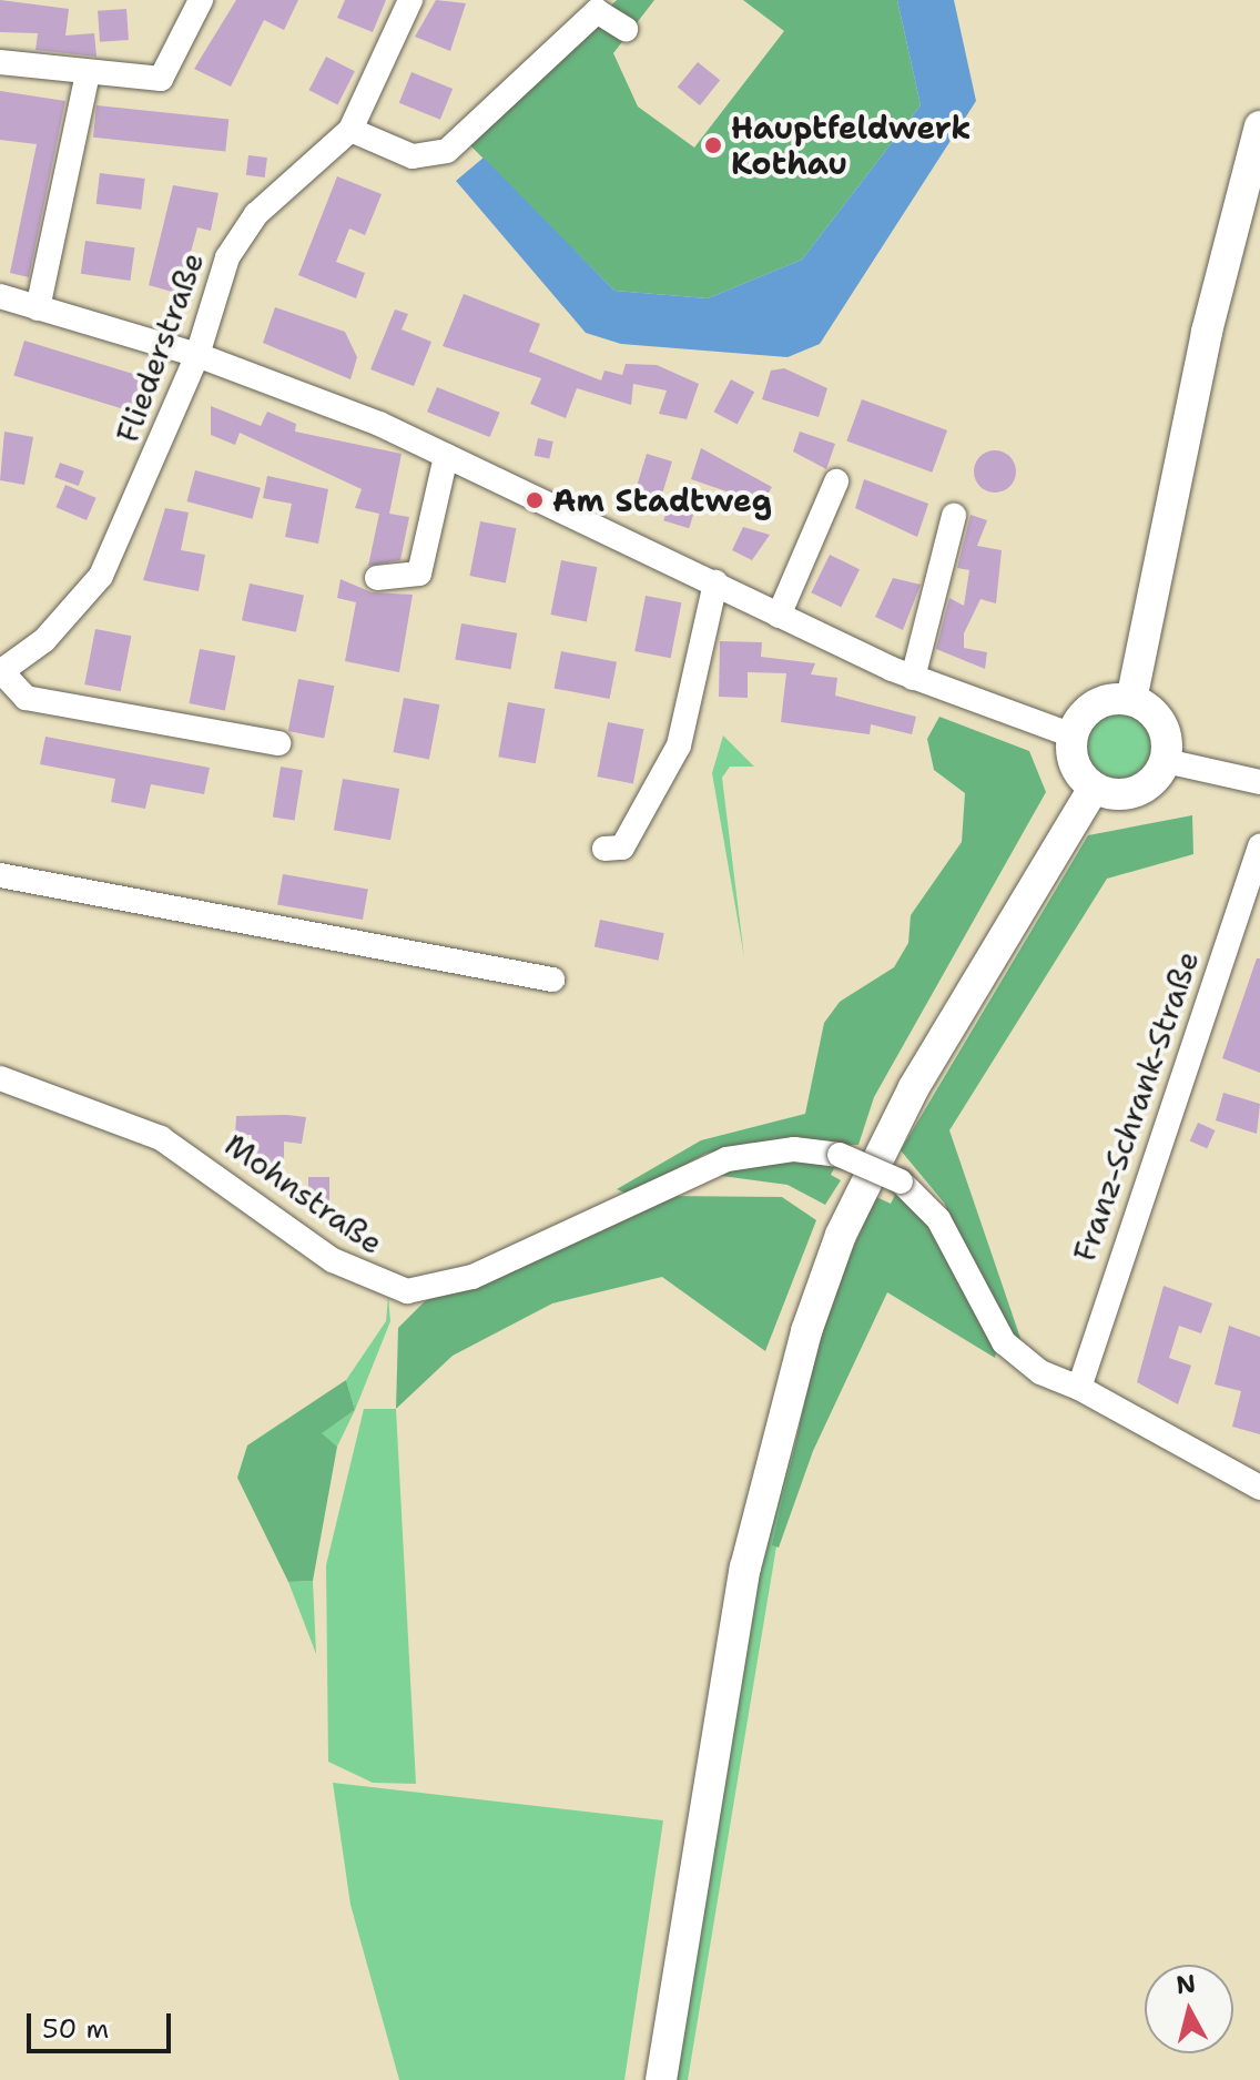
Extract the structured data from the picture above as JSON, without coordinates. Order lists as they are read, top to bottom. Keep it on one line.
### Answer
{"streets":{"street":["Fliederstraße","Franz-Schrank-Straße","Mohnstraße"]},"crossings":[["Franz-Schrank-Straße","Mohnstraße"]],"places":["Hauptfeldwerk Kothau","Am Stadtweg"],"scale_bar":"50 m","north":"top"}
